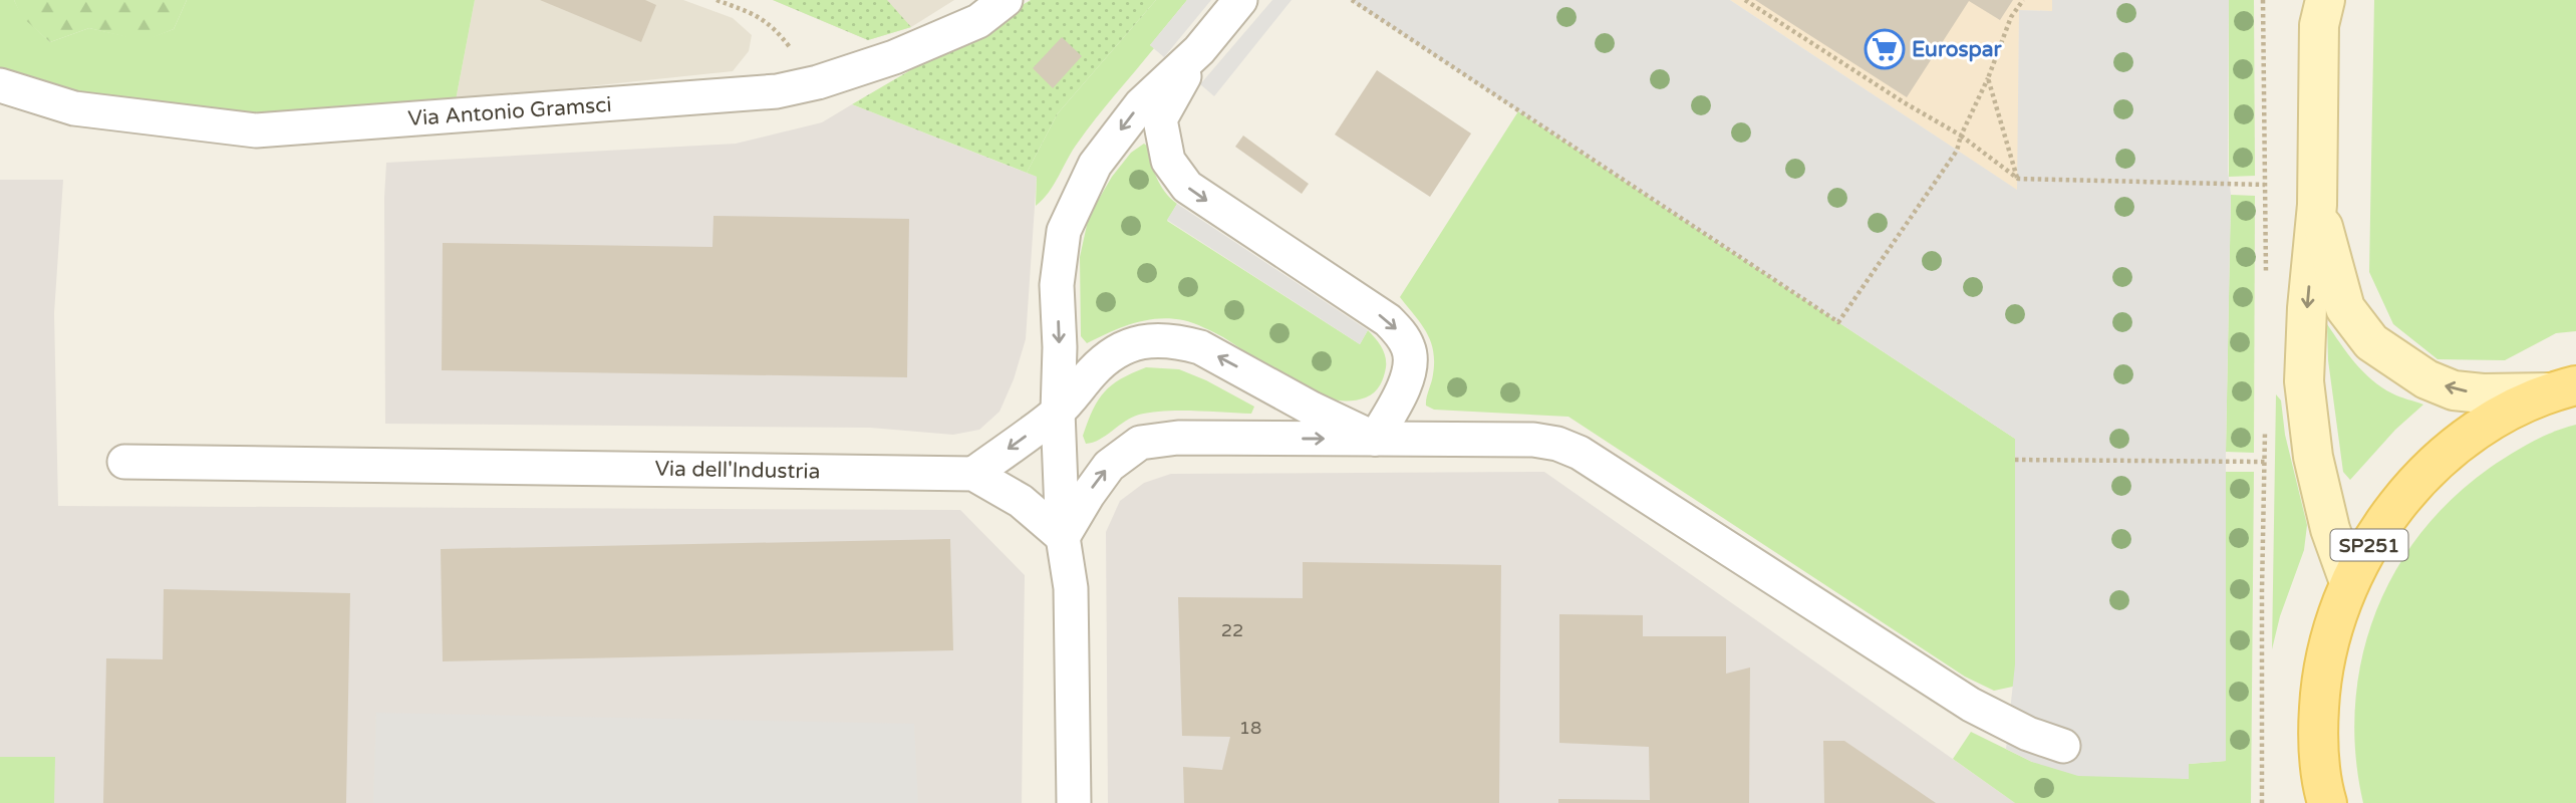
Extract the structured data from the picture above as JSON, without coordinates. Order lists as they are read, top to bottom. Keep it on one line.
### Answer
{"streets":{"main road":["SP251"],"street":["Via Antonio Gramsci","Via dell'Industria"]},"places":{"supermarket":["Eurospar"]},"house_numbers":["22","18"]}
